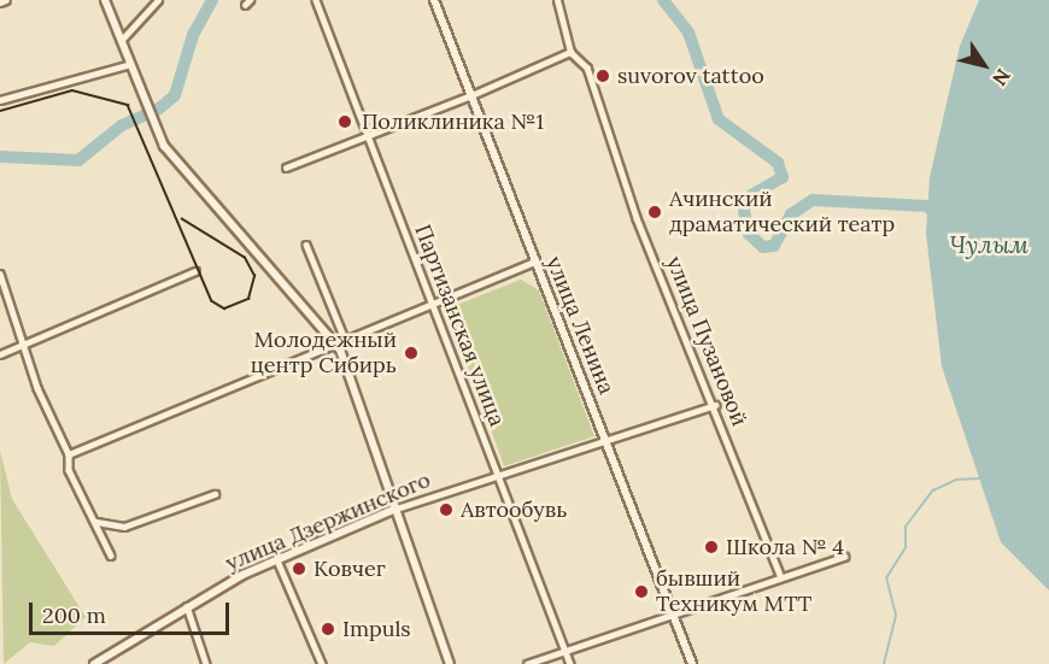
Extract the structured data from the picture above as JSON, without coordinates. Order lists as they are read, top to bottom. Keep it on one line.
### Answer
{"streets":{"main road":["улица Ленина","улица Дзержинского"],"street":["Партизанская улица","улица Пузановой"]},"crossings":[["Партизанская улица","улица Дзержинского"],["улица Ленина","улица Дзержинского"],["улица Пузановой","улица Дзержинского"]],"water":["Чулым"],"places":["suvorov tattoo","Поликлиника №1","Ачинский драматический театр","Молодежный центр Сибирь","Автообувь","Школа № 4","Ковчег","бывший Техникум МТТ","Impuls"],"scale_bar":"200 m","north":"bottom right"}
